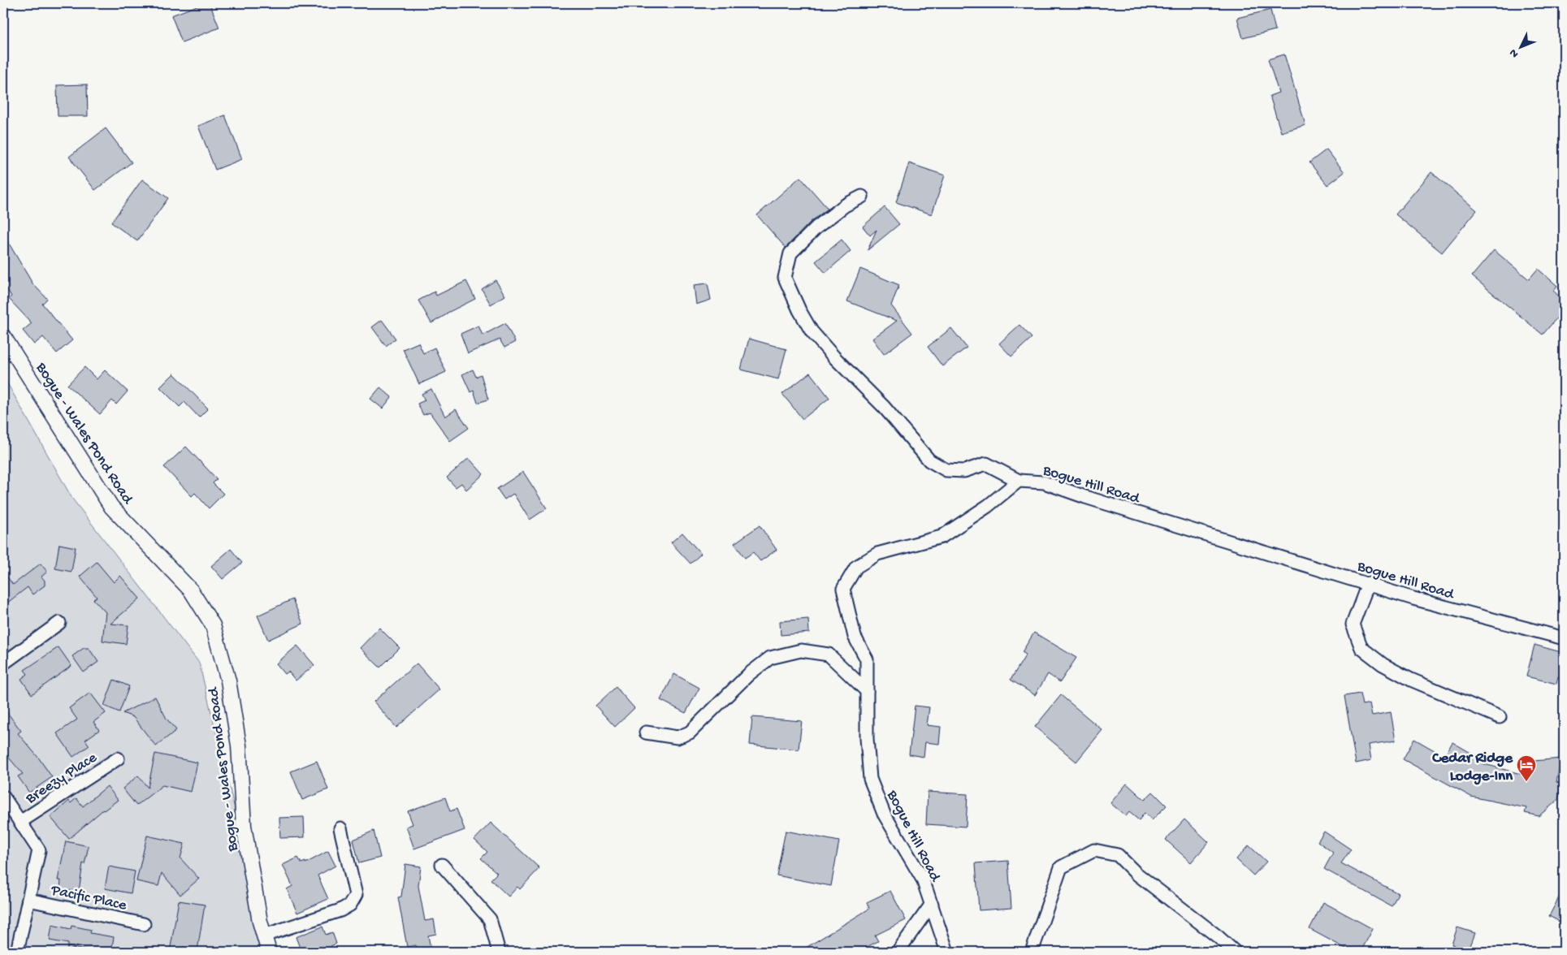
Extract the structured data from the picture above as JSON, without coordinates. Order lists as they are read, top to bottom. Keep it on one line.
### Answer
{"streets":{"street":["Bogue - Wales Pond Road","Bogue Hill Road","Breezy Place","Pacific Place"]},"places":{"hotel":["Cedar Ridge Lodge-Inn"]},"north":"bottom left"}
